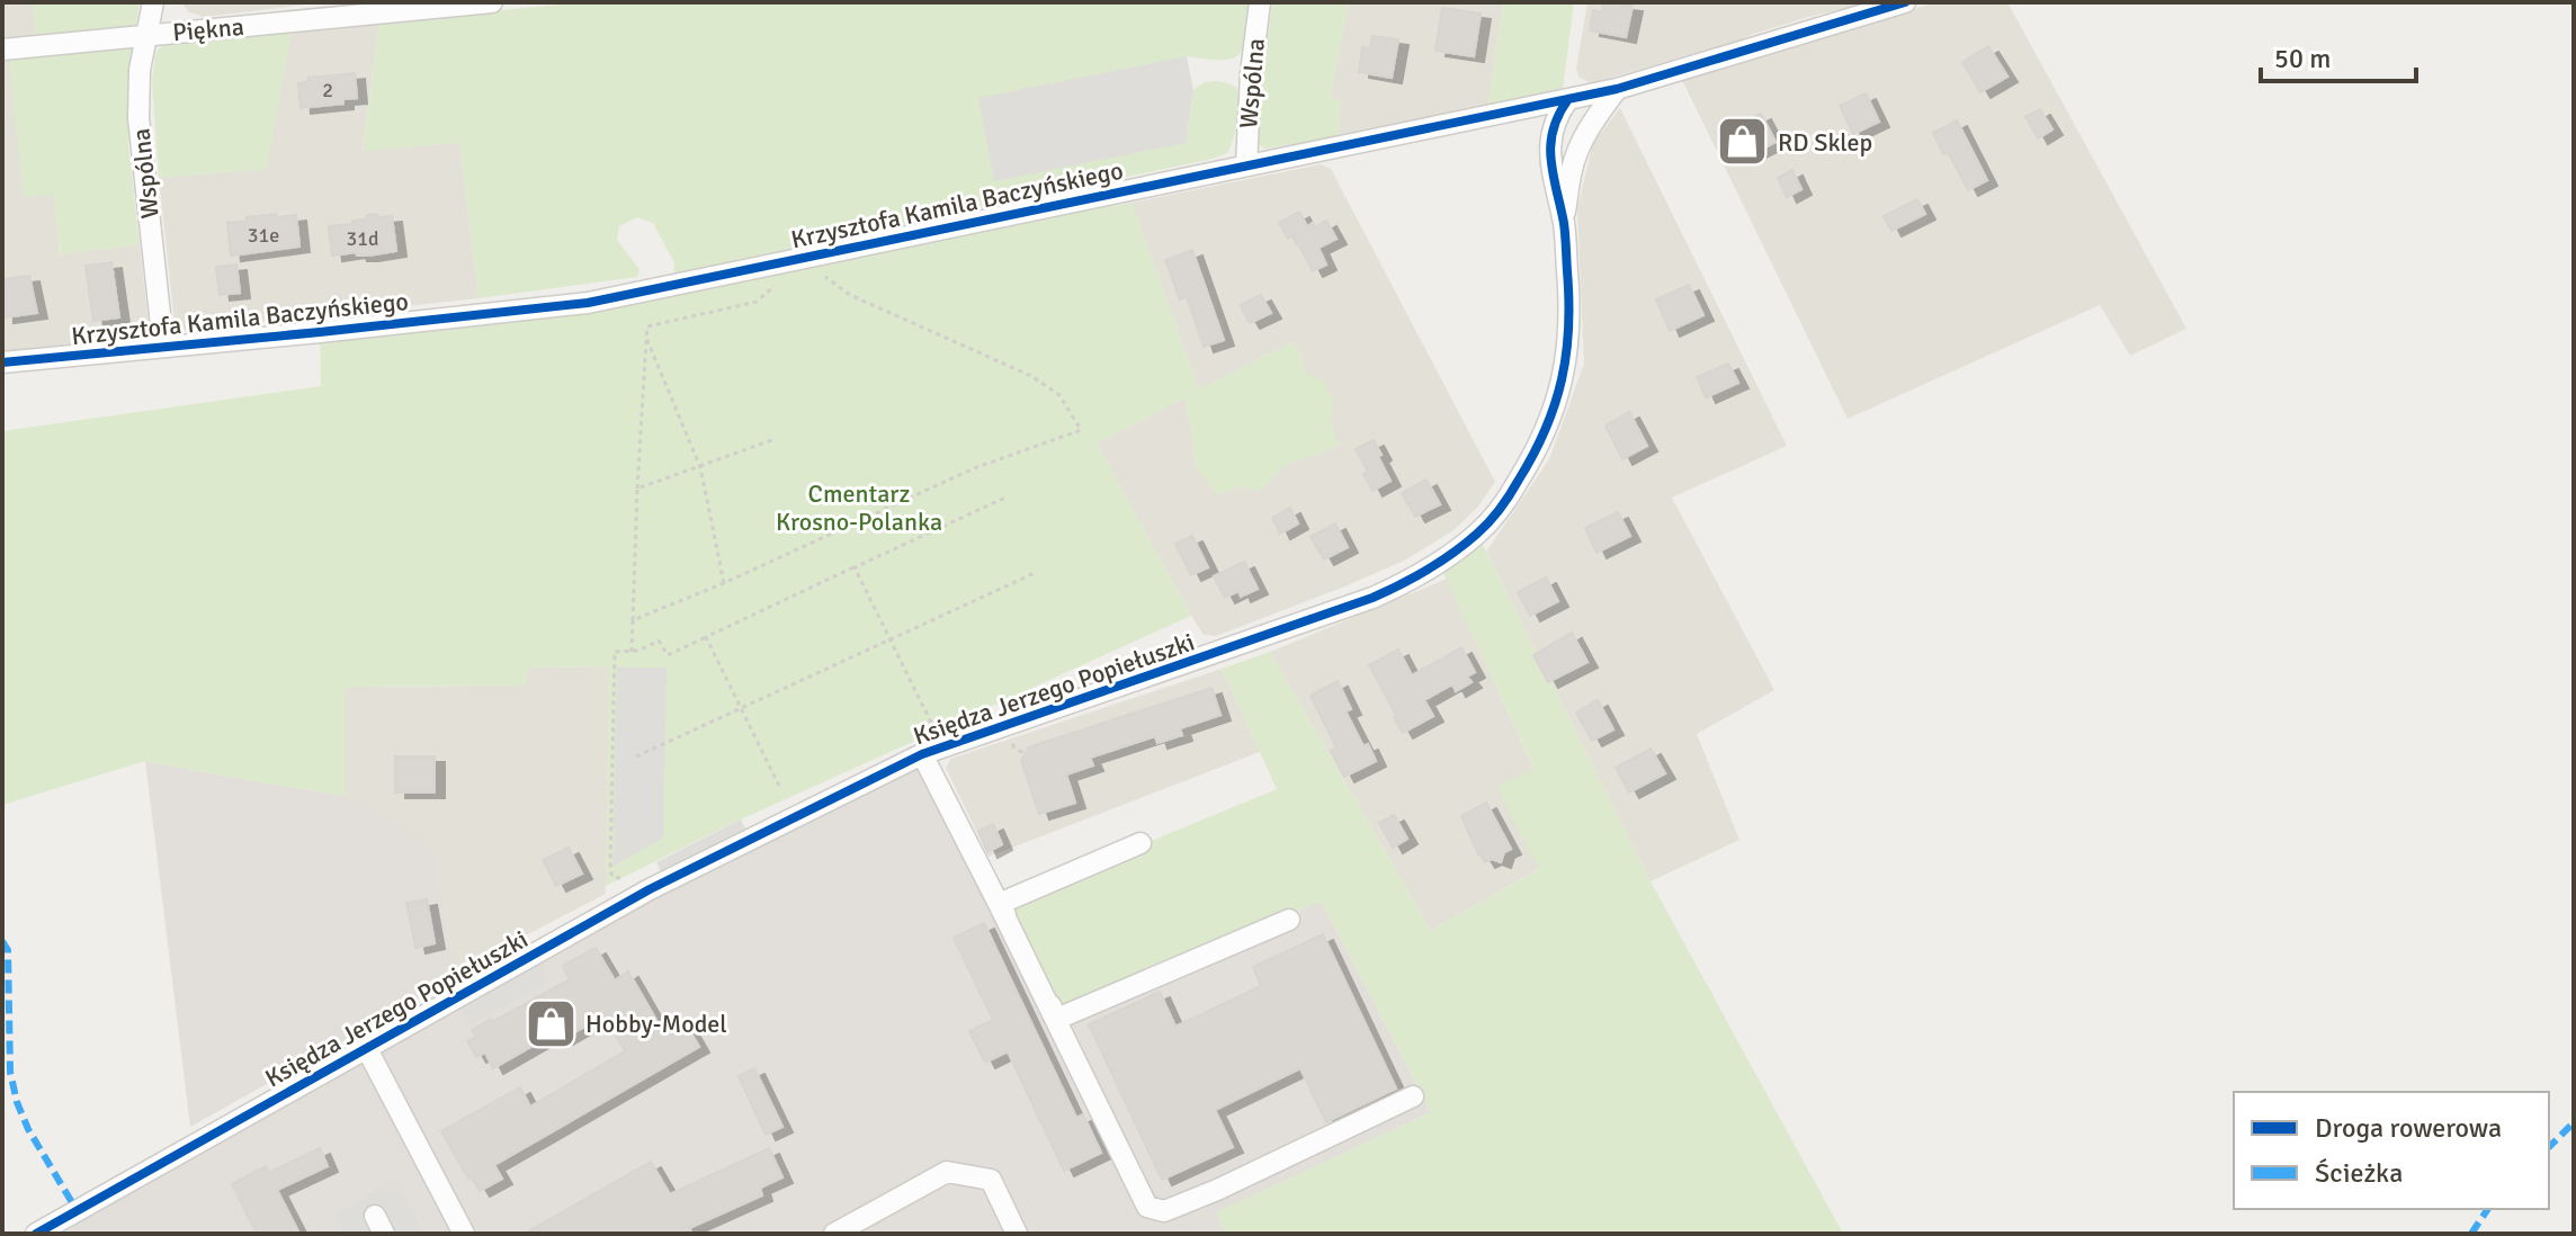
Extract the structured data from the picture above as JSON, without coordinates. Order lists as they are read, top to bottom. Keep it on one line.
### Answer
{"streets":{"street":["Piękna","Wspólna","Krzysztofa Kamila Baczyńskiego","Księdza Jerzego Popiełuszki"]},"crossings":[["Piękna","Wspólna"],["Wspólna","Krzysztofa Kamila Baczyńskiego"],["Krzysztofa Kamila Baczyńskiego","Księdza Jerzego Popiełuszki"]],"parks":["Cmentarz Krosno-Polanka"],"places":{"shop":["RD Sklep","Hobby-Model"]},"house_numbers":["2","31e","31d"],"legend":["Droga rowerowa","Ścieżka"],"scale_bar":"50 m"}
